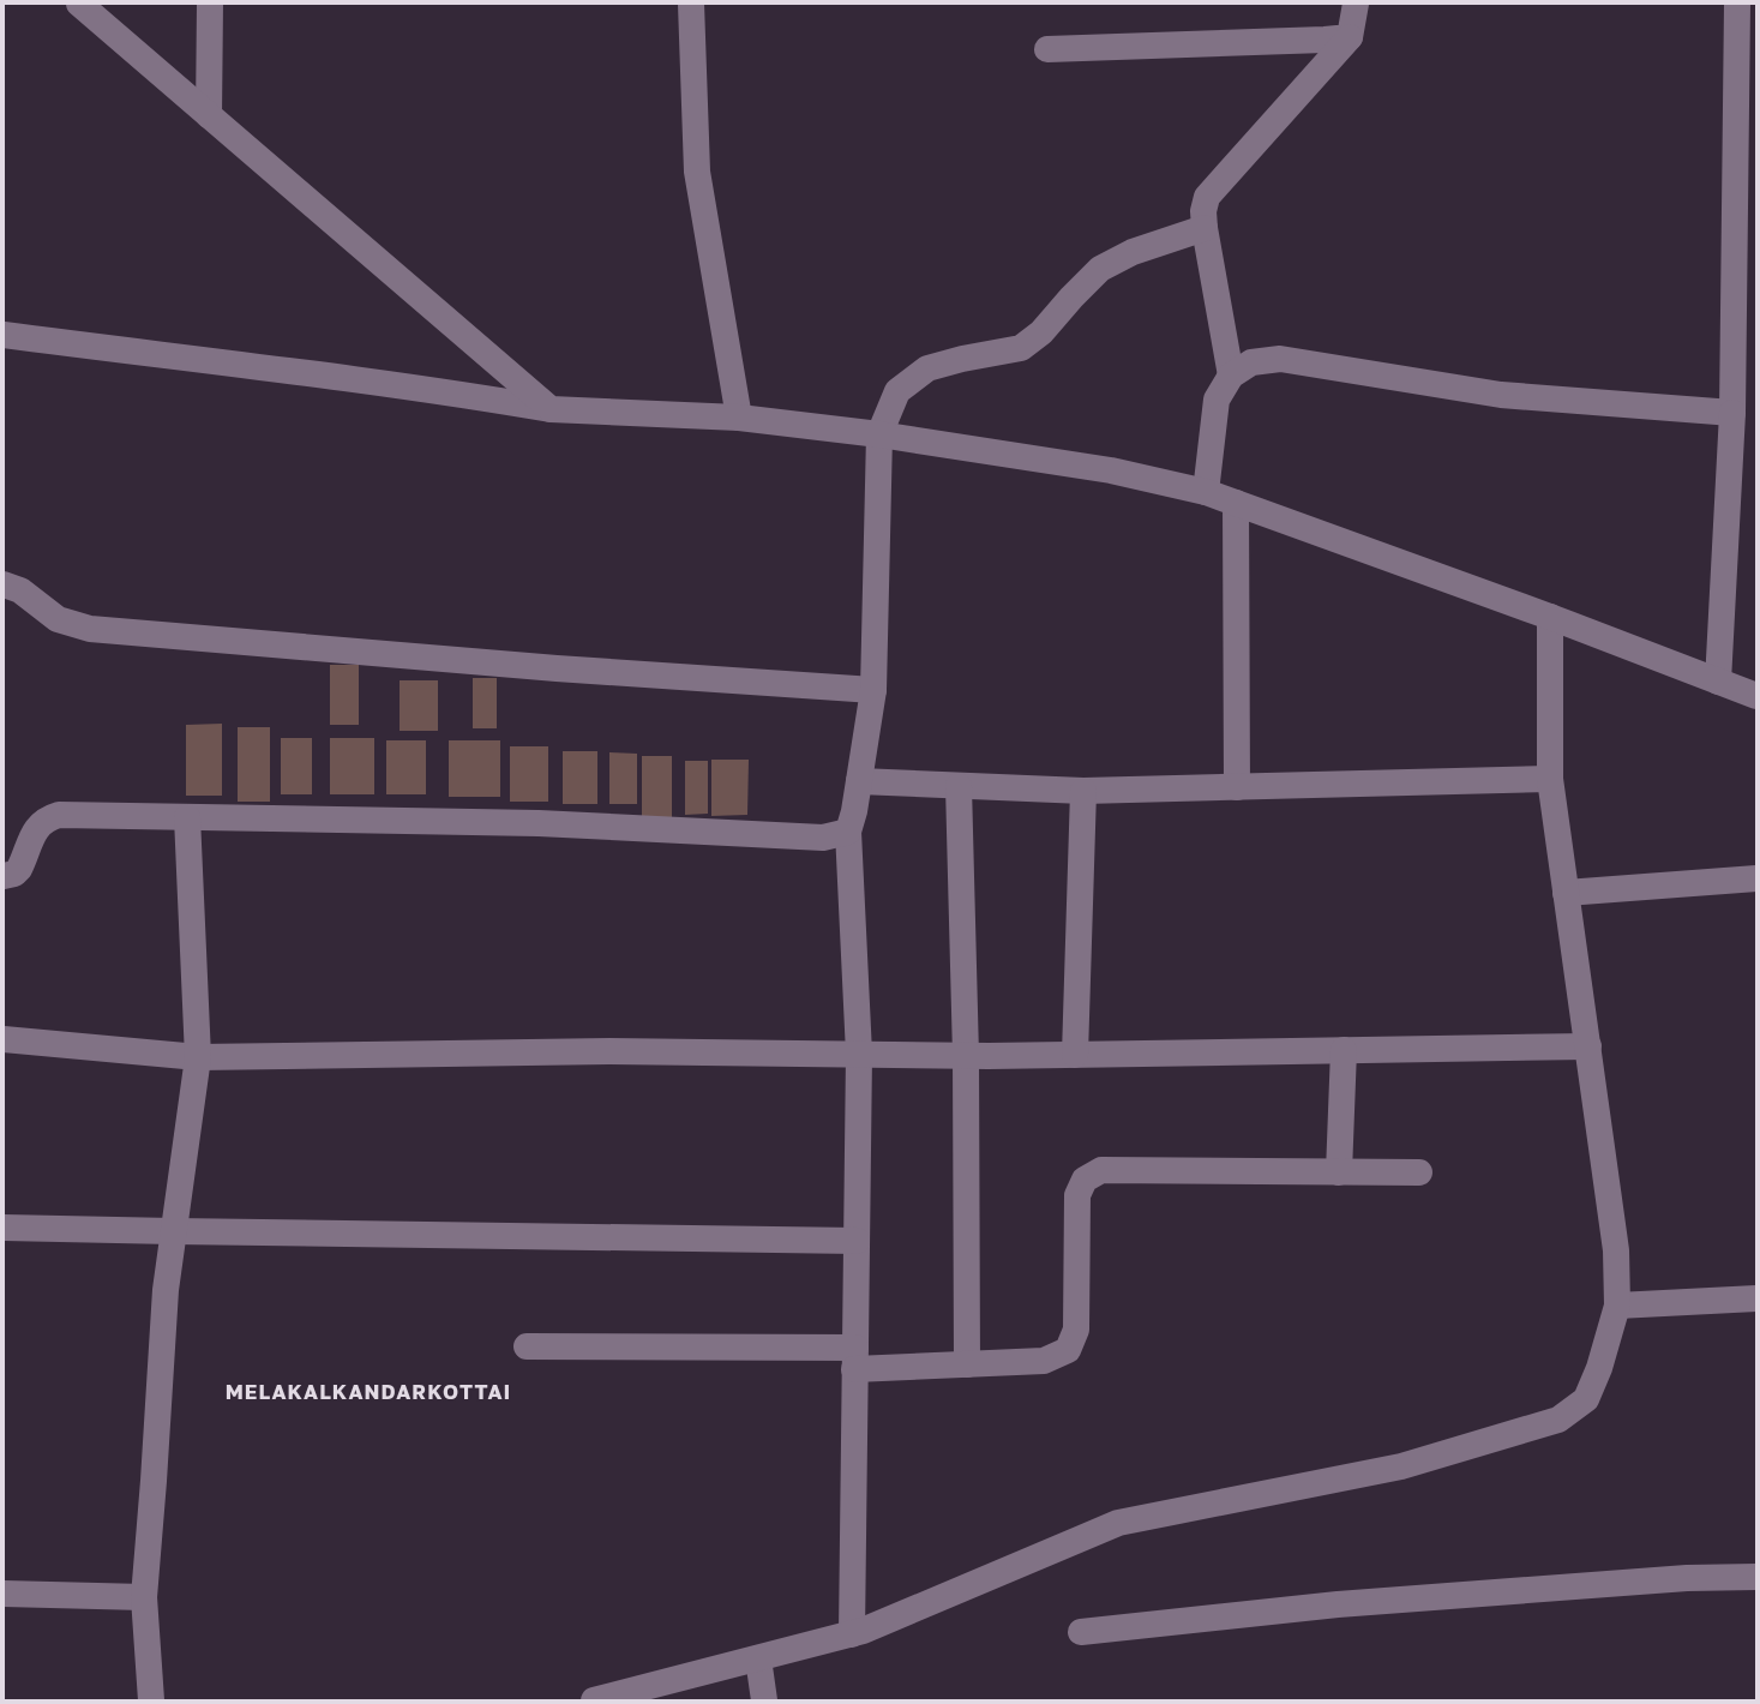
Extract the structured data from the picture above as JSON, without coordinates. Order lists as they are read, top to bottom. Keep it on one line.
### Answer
{"districts":["MELAKALKANDARKOTTAI"]}
